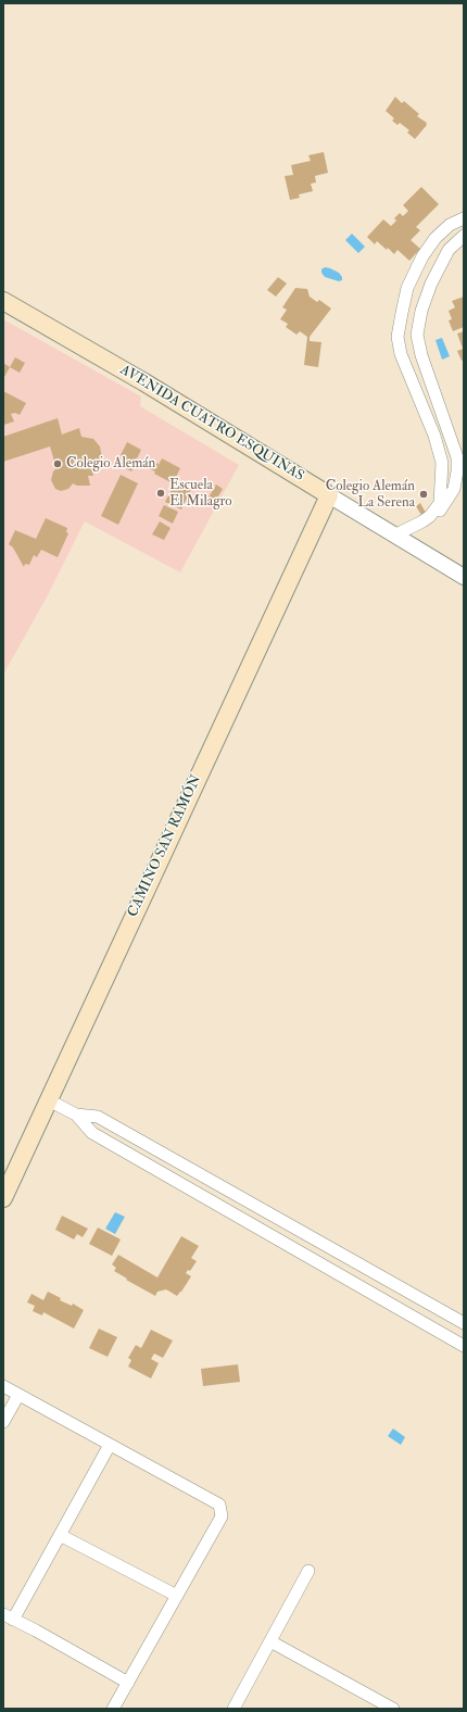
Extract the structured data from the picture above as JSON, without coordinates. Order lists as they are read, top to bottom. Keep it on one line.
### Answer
{"streets":{"main road":["AVENIDA CUATRO ESQUINAS","CAMINO SAN RAMÓN"]},"crossings":[["AVENIDA CUATRO ESQUINAS","CAMINO SAN RAMÓN"]],"places":["Colegio Alemán","Escuela El Milagro","Colegio Alemán La Serena"]}
